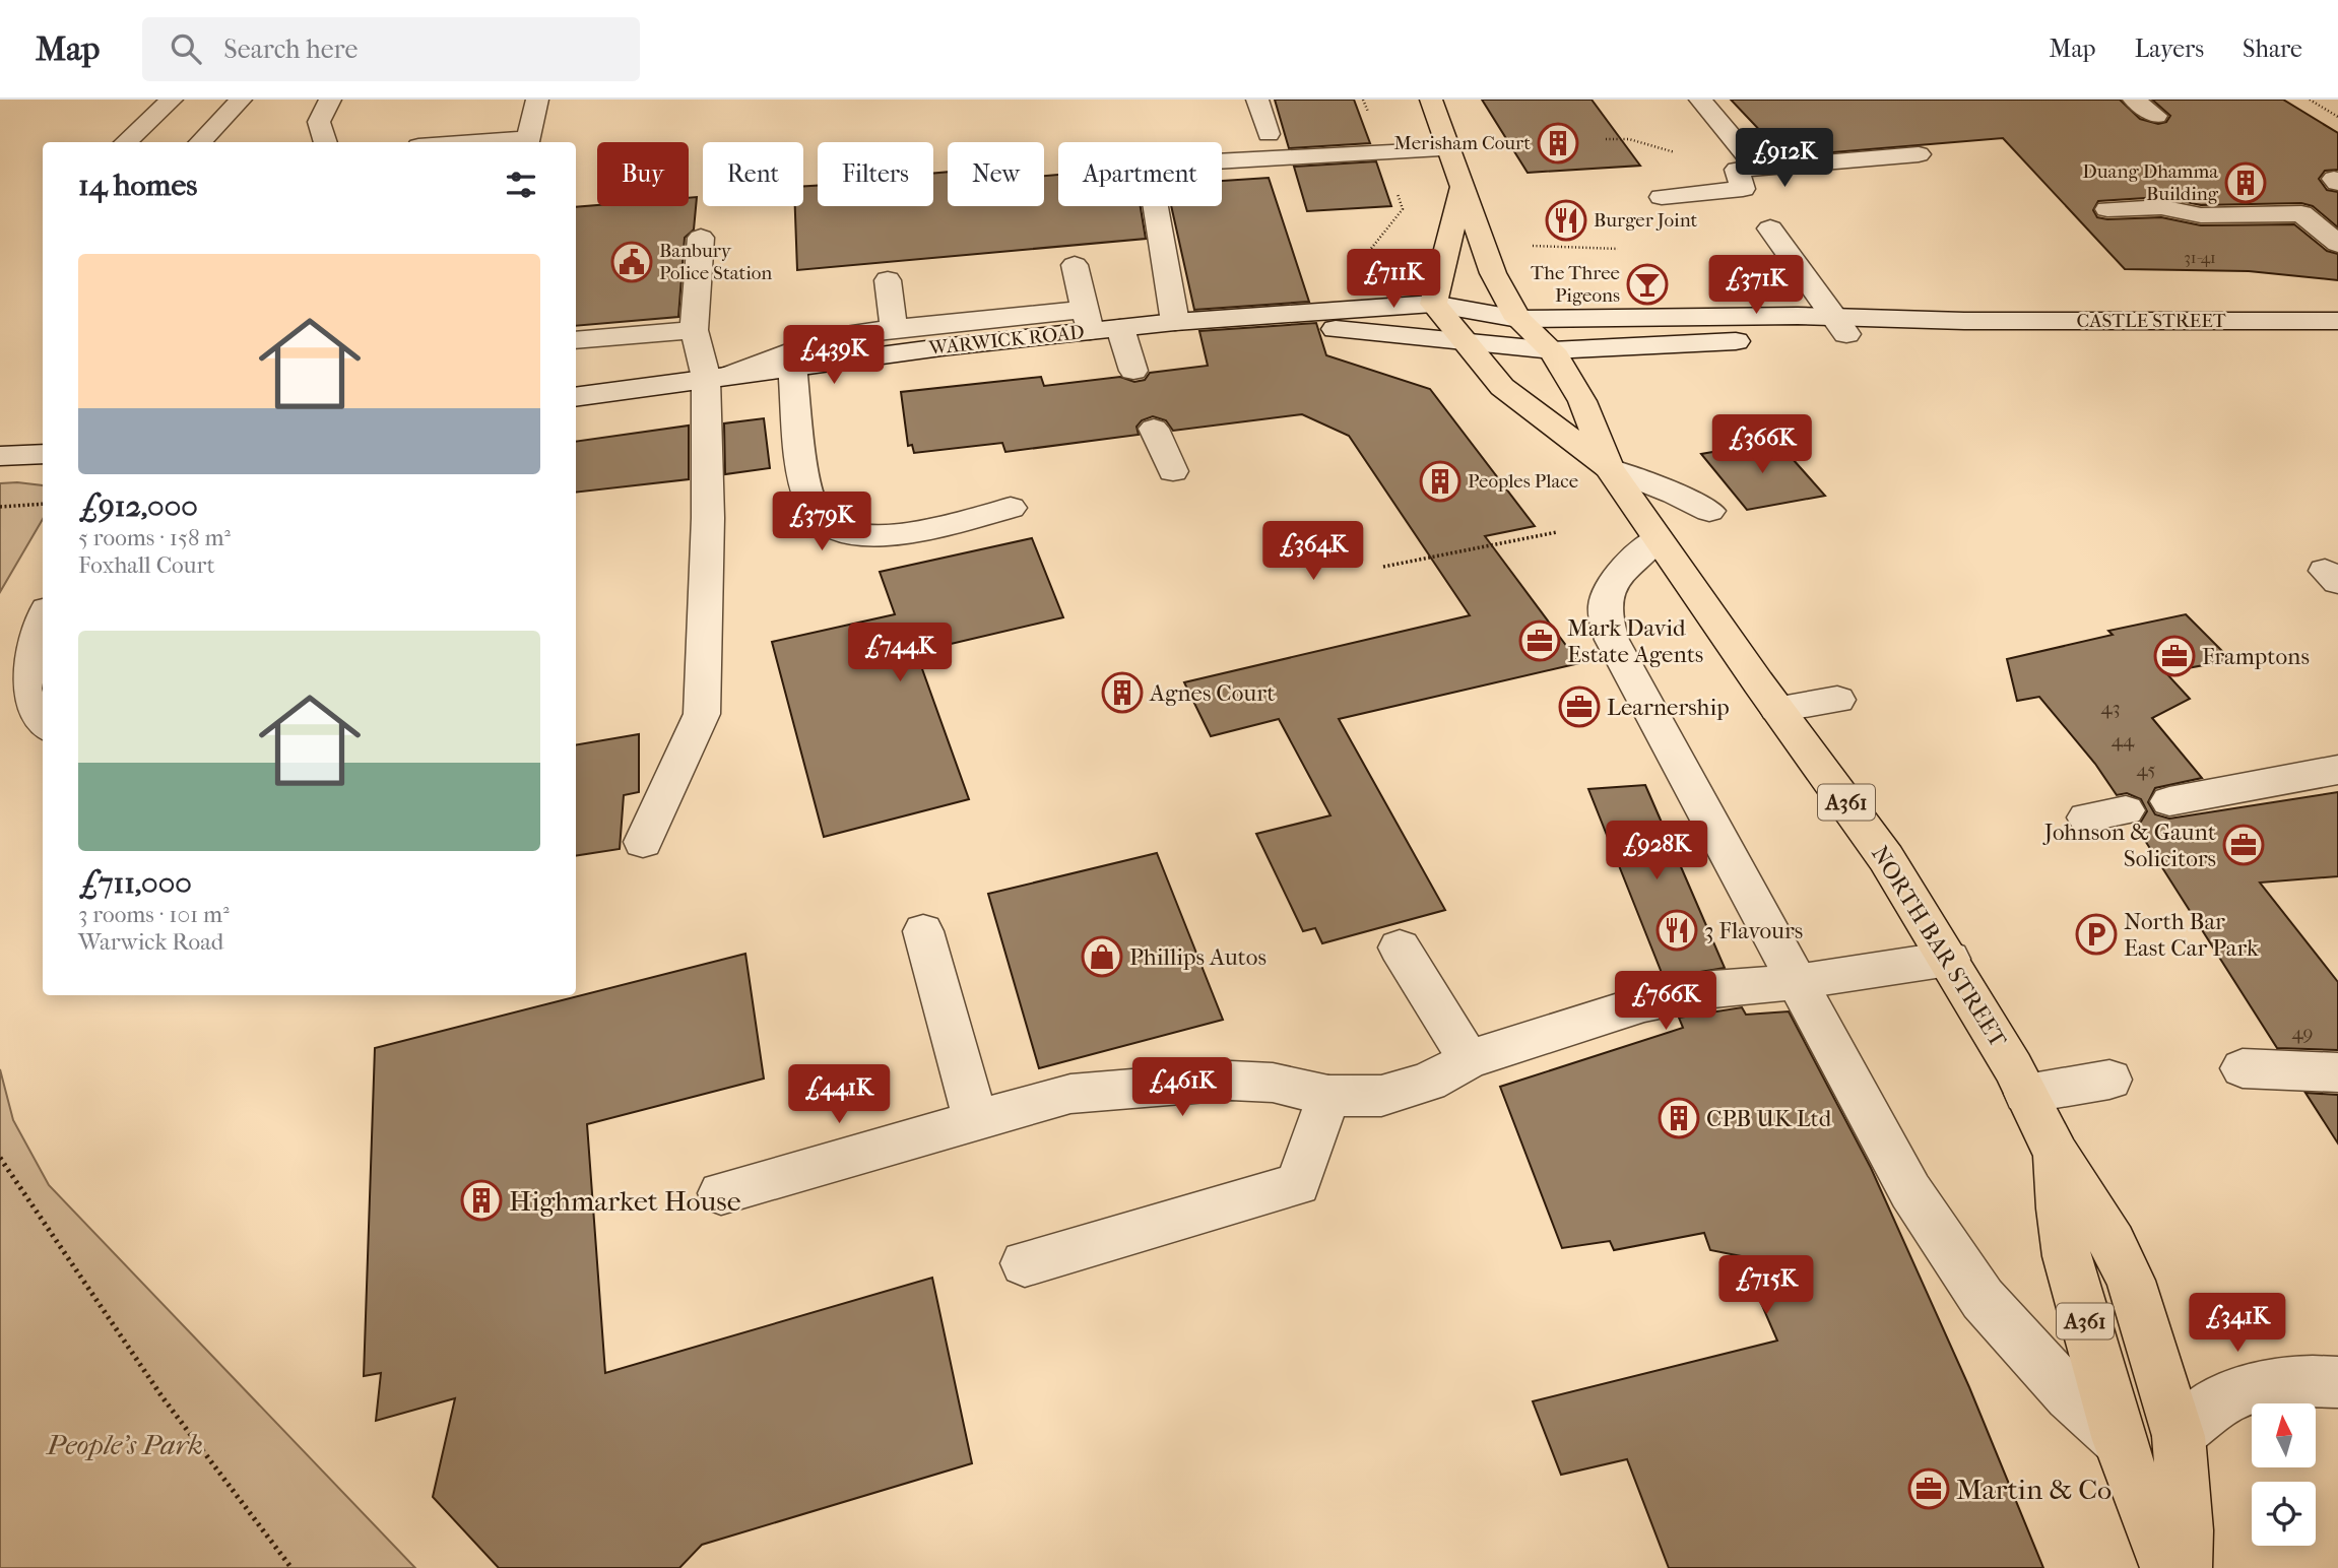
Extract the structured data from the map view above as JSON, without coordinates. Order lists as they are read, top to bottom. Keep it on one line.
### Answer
{"streets":{"main road":["A361","NORTH BAR STREET"],"street":["CASTLE STREET","WARWICK ROAD"]},"crossings":[["CASTLE STREET","WARWICK ROAD"],["CASTLE STREET","A361"],["CASTLE STREET","NORTH BAR STREET"],["WARWICK ROAD","A361"],["WARWICK ROAD","NORTH BAR STREET"],["A361","NORTH BAR STREET"]],"parks":["People's Park"],"places":{"building":["Merisham Court","Duang Dhamma Building","Peoples Place","Agnes Court","CPB UK Ltd","Highmarket House"],"restaurant":["Burger Joint","3 Flavours"],"public building":["Banbury Police Station"],"bar":["The Three Pigeons"],"office":["Mark David Estate Agents","Framptons","Learnership","Johnson & Gaunt Solicitors","Martin & Co"],"parking":["North Bar East Car Park"],"shop":["Phillips Autos"]},"house_numbers":["31-41","43","44","45","49"],"north":"top","page":{"header":"Map","search":"Search here","nav":["Map","Layers","Share"],"price":["£912K","£711K","£371K","£439K","£366K","£379K","£364K","£744K","£928K","£766K","£461K","£441K","£715K","£341K"],"chip":["Buy","Rent","Filters","New","Apartment"],"heading":"14 homes","list":[{"name":"£912,000","note":"5 rooms · 158 m² · Foxhall Court"},{"name":"£711,000","note":"3 rooms · 101 m² · Warwick Road"}]}}
